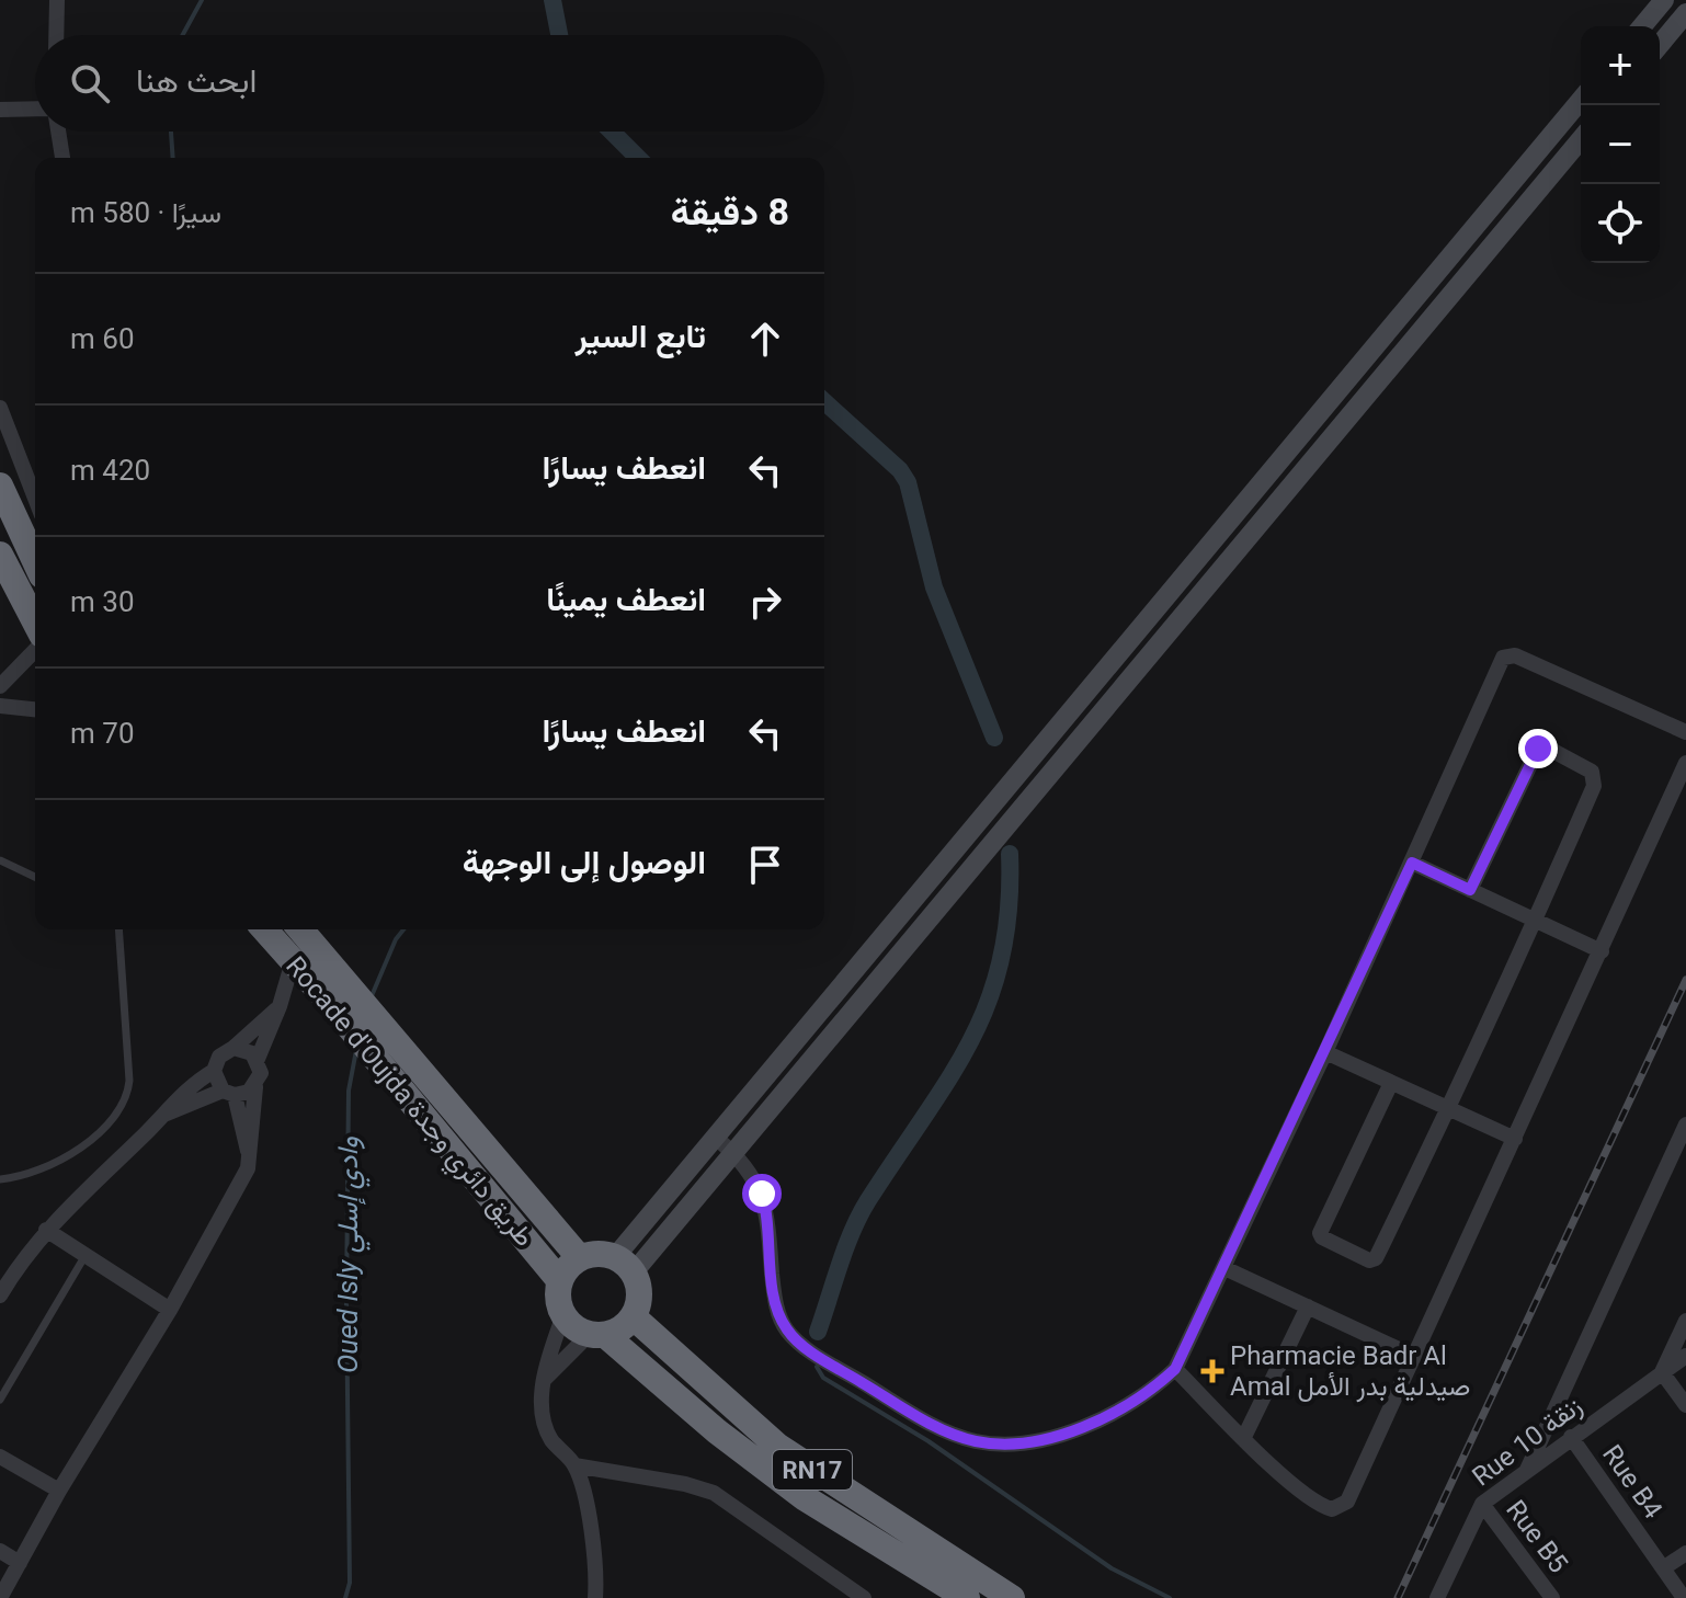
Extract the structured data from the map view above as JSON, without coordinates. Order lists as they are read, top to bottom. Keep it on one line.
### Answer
{"streets":{"highway":["Rocade d'Oujda طريق دائري وجدة","RN17"],"street":["Rue 10 زنقة","Rue B4","Rue B5"]},"crossings":[["Rocade d'Oujda طريق دائري وجدة","RN17"],["Rue 10 زنقة","Rue B4"],["Rue 10 زنقة","Rue B5"]],"water":["Oued Isly وادي إسلي"],"places":{"health":["Pharmacie Badr Al Amal صيدلية بدر الأمل"]},"page":{"map_buttons":["+","−"],"search":"ابحث هنا","heading":["8 دقيقة","سيرًا · 580 m"],"list":[["تابع السير","60 m"],["انعطف يسارًا","420 m"],["انعطف يمينًا","30 m"],["انعطف يسارًا","70 m"],"الوصول إلى الوجهة"]}}
